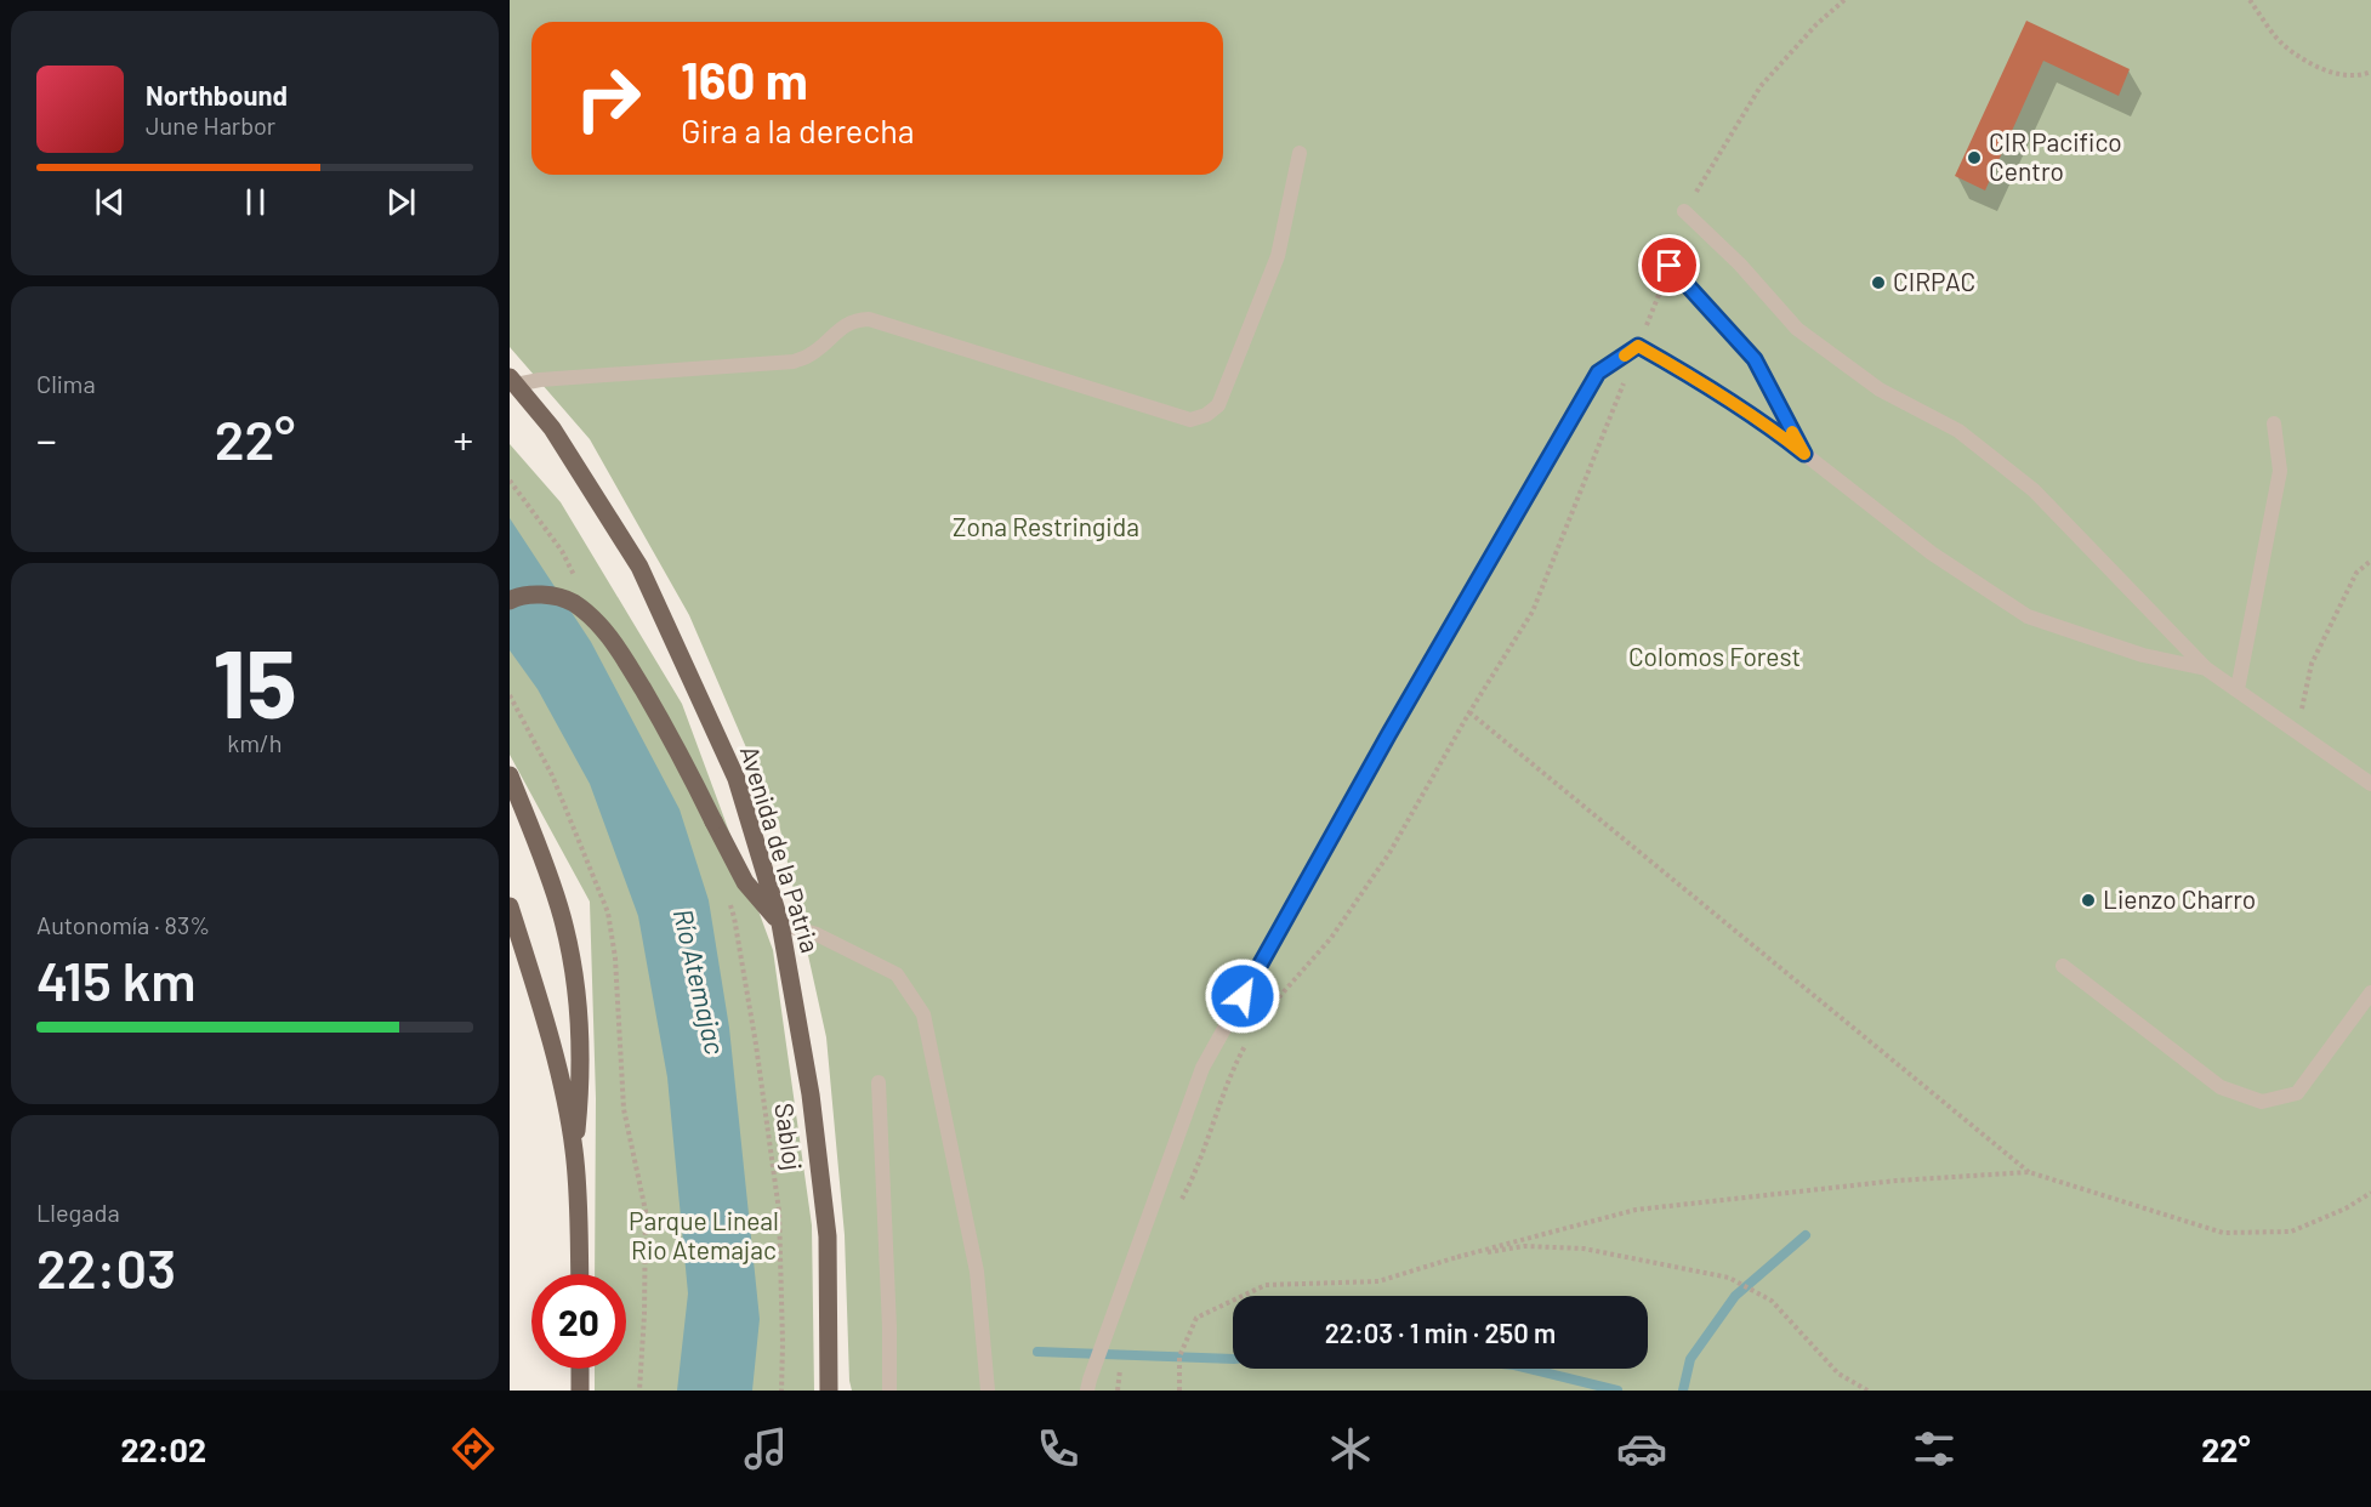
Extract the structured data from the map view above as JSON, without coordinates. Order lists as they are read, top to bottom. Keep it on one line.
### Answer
{"streets":{"main road":["Avenida de la Patria"],"path":["Sabloj"]},"water":["Río Atemajac"],"parks":["Zona Restringida","Colomos Forest","Parque Lineal Rio Atemajac"],"places":["CIR Pacifico Centro","CIRPAC","Lienzo Charro"],"page":{"turn":["160 m","Gira a la derecha"],"song":["Northbound","June Harbor"],"tile":["Clima",["15","km/h"],["Autonomía · 83%","415 km"],["Llegada","22:03"]],"heat":["−","22°","+"],"limit":"20","trip":"22:03 · 1 min · 250 m","tabs":["22:02","22°"]}}
